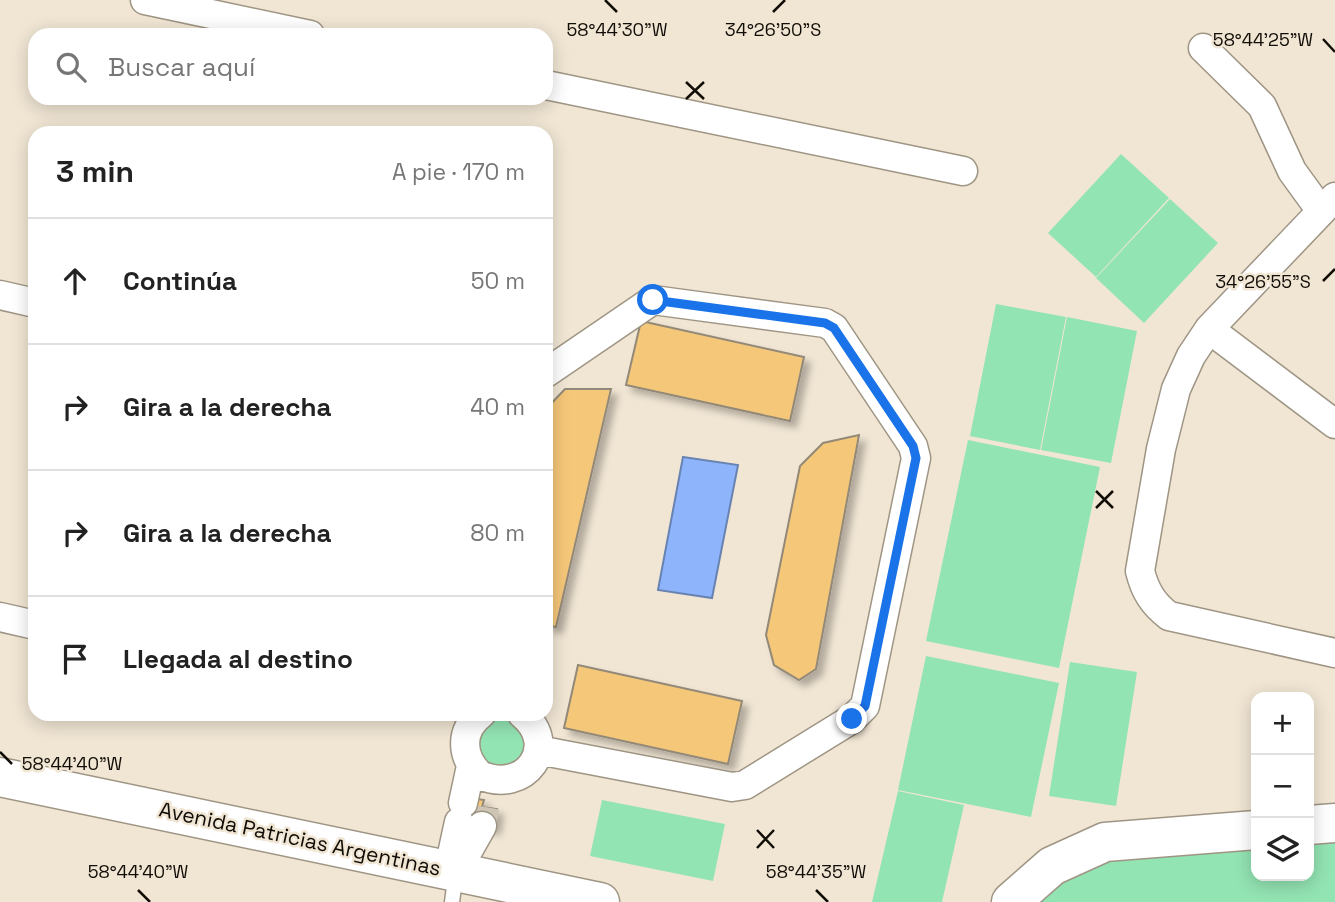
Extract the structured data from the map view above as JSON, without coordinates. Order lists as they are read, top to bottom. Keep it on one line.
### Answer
{"streets":{"street":["Avenida Patricias Argentinas"]},"page":{"search":"Buscar aquí","heading":["3 min","A pie · 170 m"],"list":[["Continúa","50 m"],["Gira a la derecha","40 m"],["Gira a la derecha","80 m"],"Llegada al destino"],"map_buttons":["+","−"]},"coordinates":["58°44'30\"W","34°26'50\"S","58°44'25\"W","34°26'55\"S","58°44'40\"W","58°44'35\"W"]}
